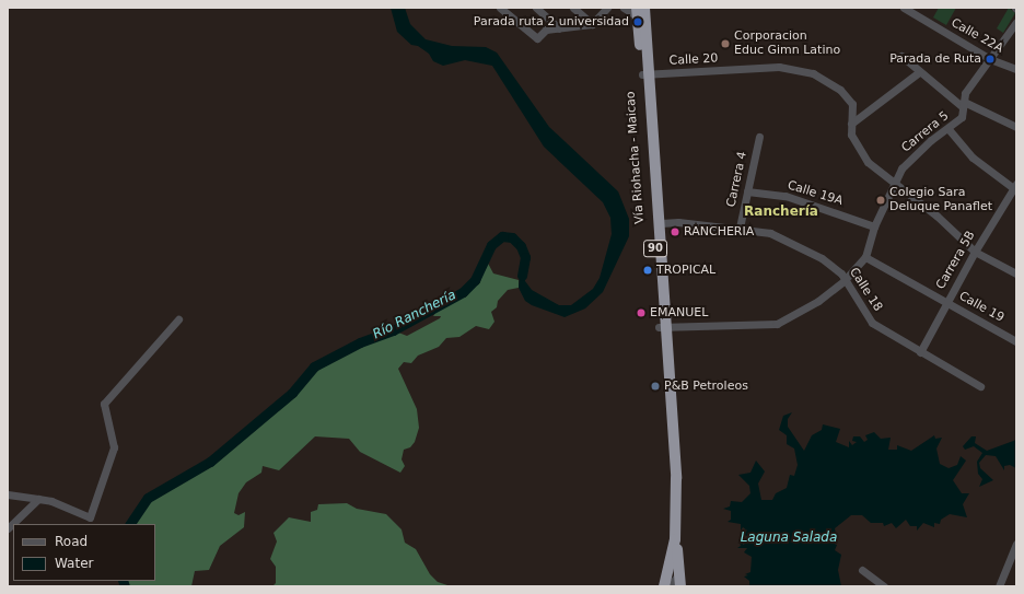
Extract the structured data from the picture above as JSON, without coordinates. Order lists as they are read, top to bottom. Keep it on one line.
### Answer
{"streets":{"highway":["Vía Riohacha - Maicao","90"],"street":["Calle 22A","Calle 20","Carrera 5","Carrera 4","Calle 19A","Carrera 5B","Calle 18","Calle 19"]},"crossings":[["Calle 22A","Carrera 5"],["Calle 20","Carrera 5"],["Calle 20","Vía Riohacha - Maicao"],["Calle 20","Carrera 5B"],["Carrera 5","Vía Riohacha - Maicao"],["Carrera 5","Calle 19A"],["Carrera 5","Calle 18"],["Carrera 5","Calle 19"],["Vía Riohacha - Maicao","90"],["Vía Riohacha - Maicao","Calle 18"],["Carrera 4","Calle 19A"],["Carrera 4","Calle 18"],["Carrera 5B","Calle 18"],["Carrera 5B","Calle 19"]],"districts":["Ranchería"],"water":["Río Ranchería","Laguna Salada"],"places":["Parada ruta 2 universidad","Corporacion Educ Gimn Latino","Parada de Ruta","Colegio Sara Deluque Panaflet","RANCHERIA","TROPICAL","EMANUEL","P&B Petroleos"],"legend":["Road","Water"]}
